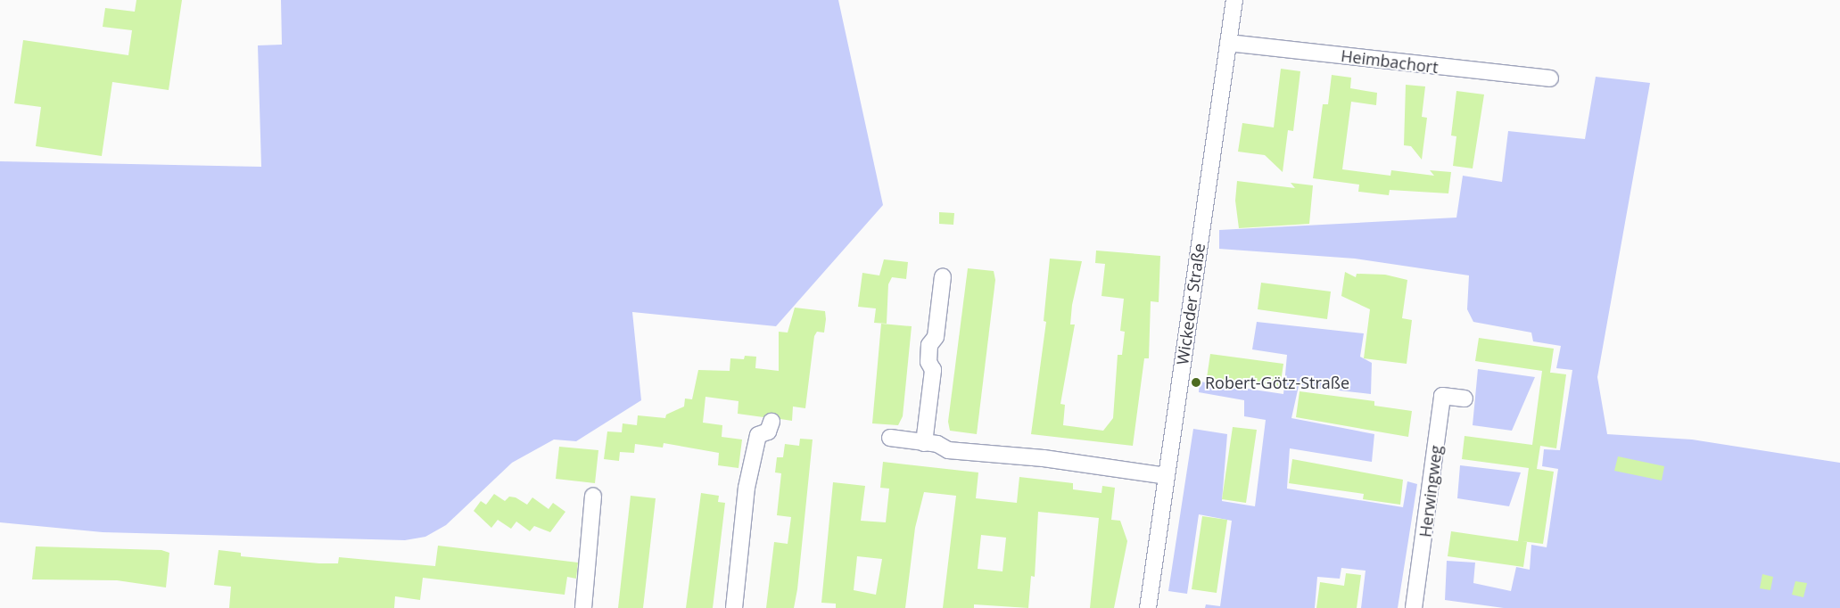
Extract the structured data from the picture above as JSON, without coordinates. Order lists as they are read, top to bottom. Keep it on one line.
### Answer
{"streets":{"street":["Heimbachort","Wickeder Straße","Herwingweg"]},"crossings":[["Heimbachort","Wickeder Straße"]],"places":["Robert-Götz-Straße"]}
